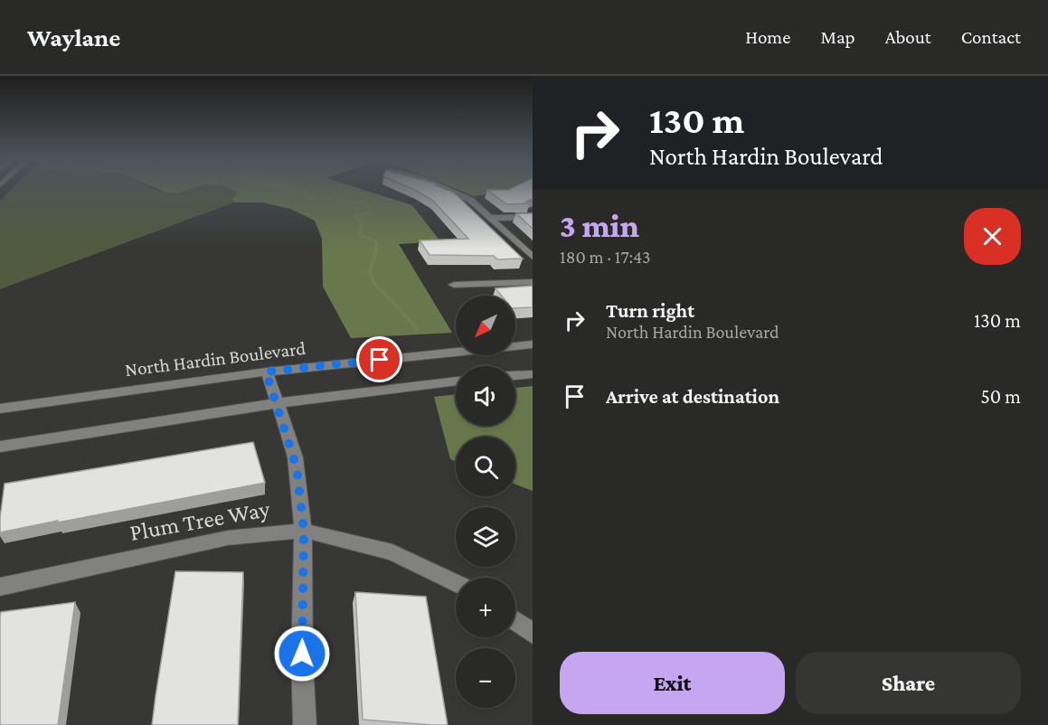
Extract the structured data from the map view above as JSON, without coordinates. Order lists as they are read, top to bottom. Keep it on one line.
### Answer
{"streets":{"street":["North Hardin Boulevard","Plum Tree Way"]},"north":"bottom left","page":{"header":"Waylane","nav":["Home","Map","About","Contact"],"turn":["130 m","North Hardin Boulevard"],"heading":["3 min","180 m · 17:43"],"list":[{"name":"Turn right","note":"North Hardin Boulevard","value":"130 m"},{"name":"Arrive at destination","value":"50 m"}],"map_buttons":["+","−"],"buttons":["Exit","Share"]}}
